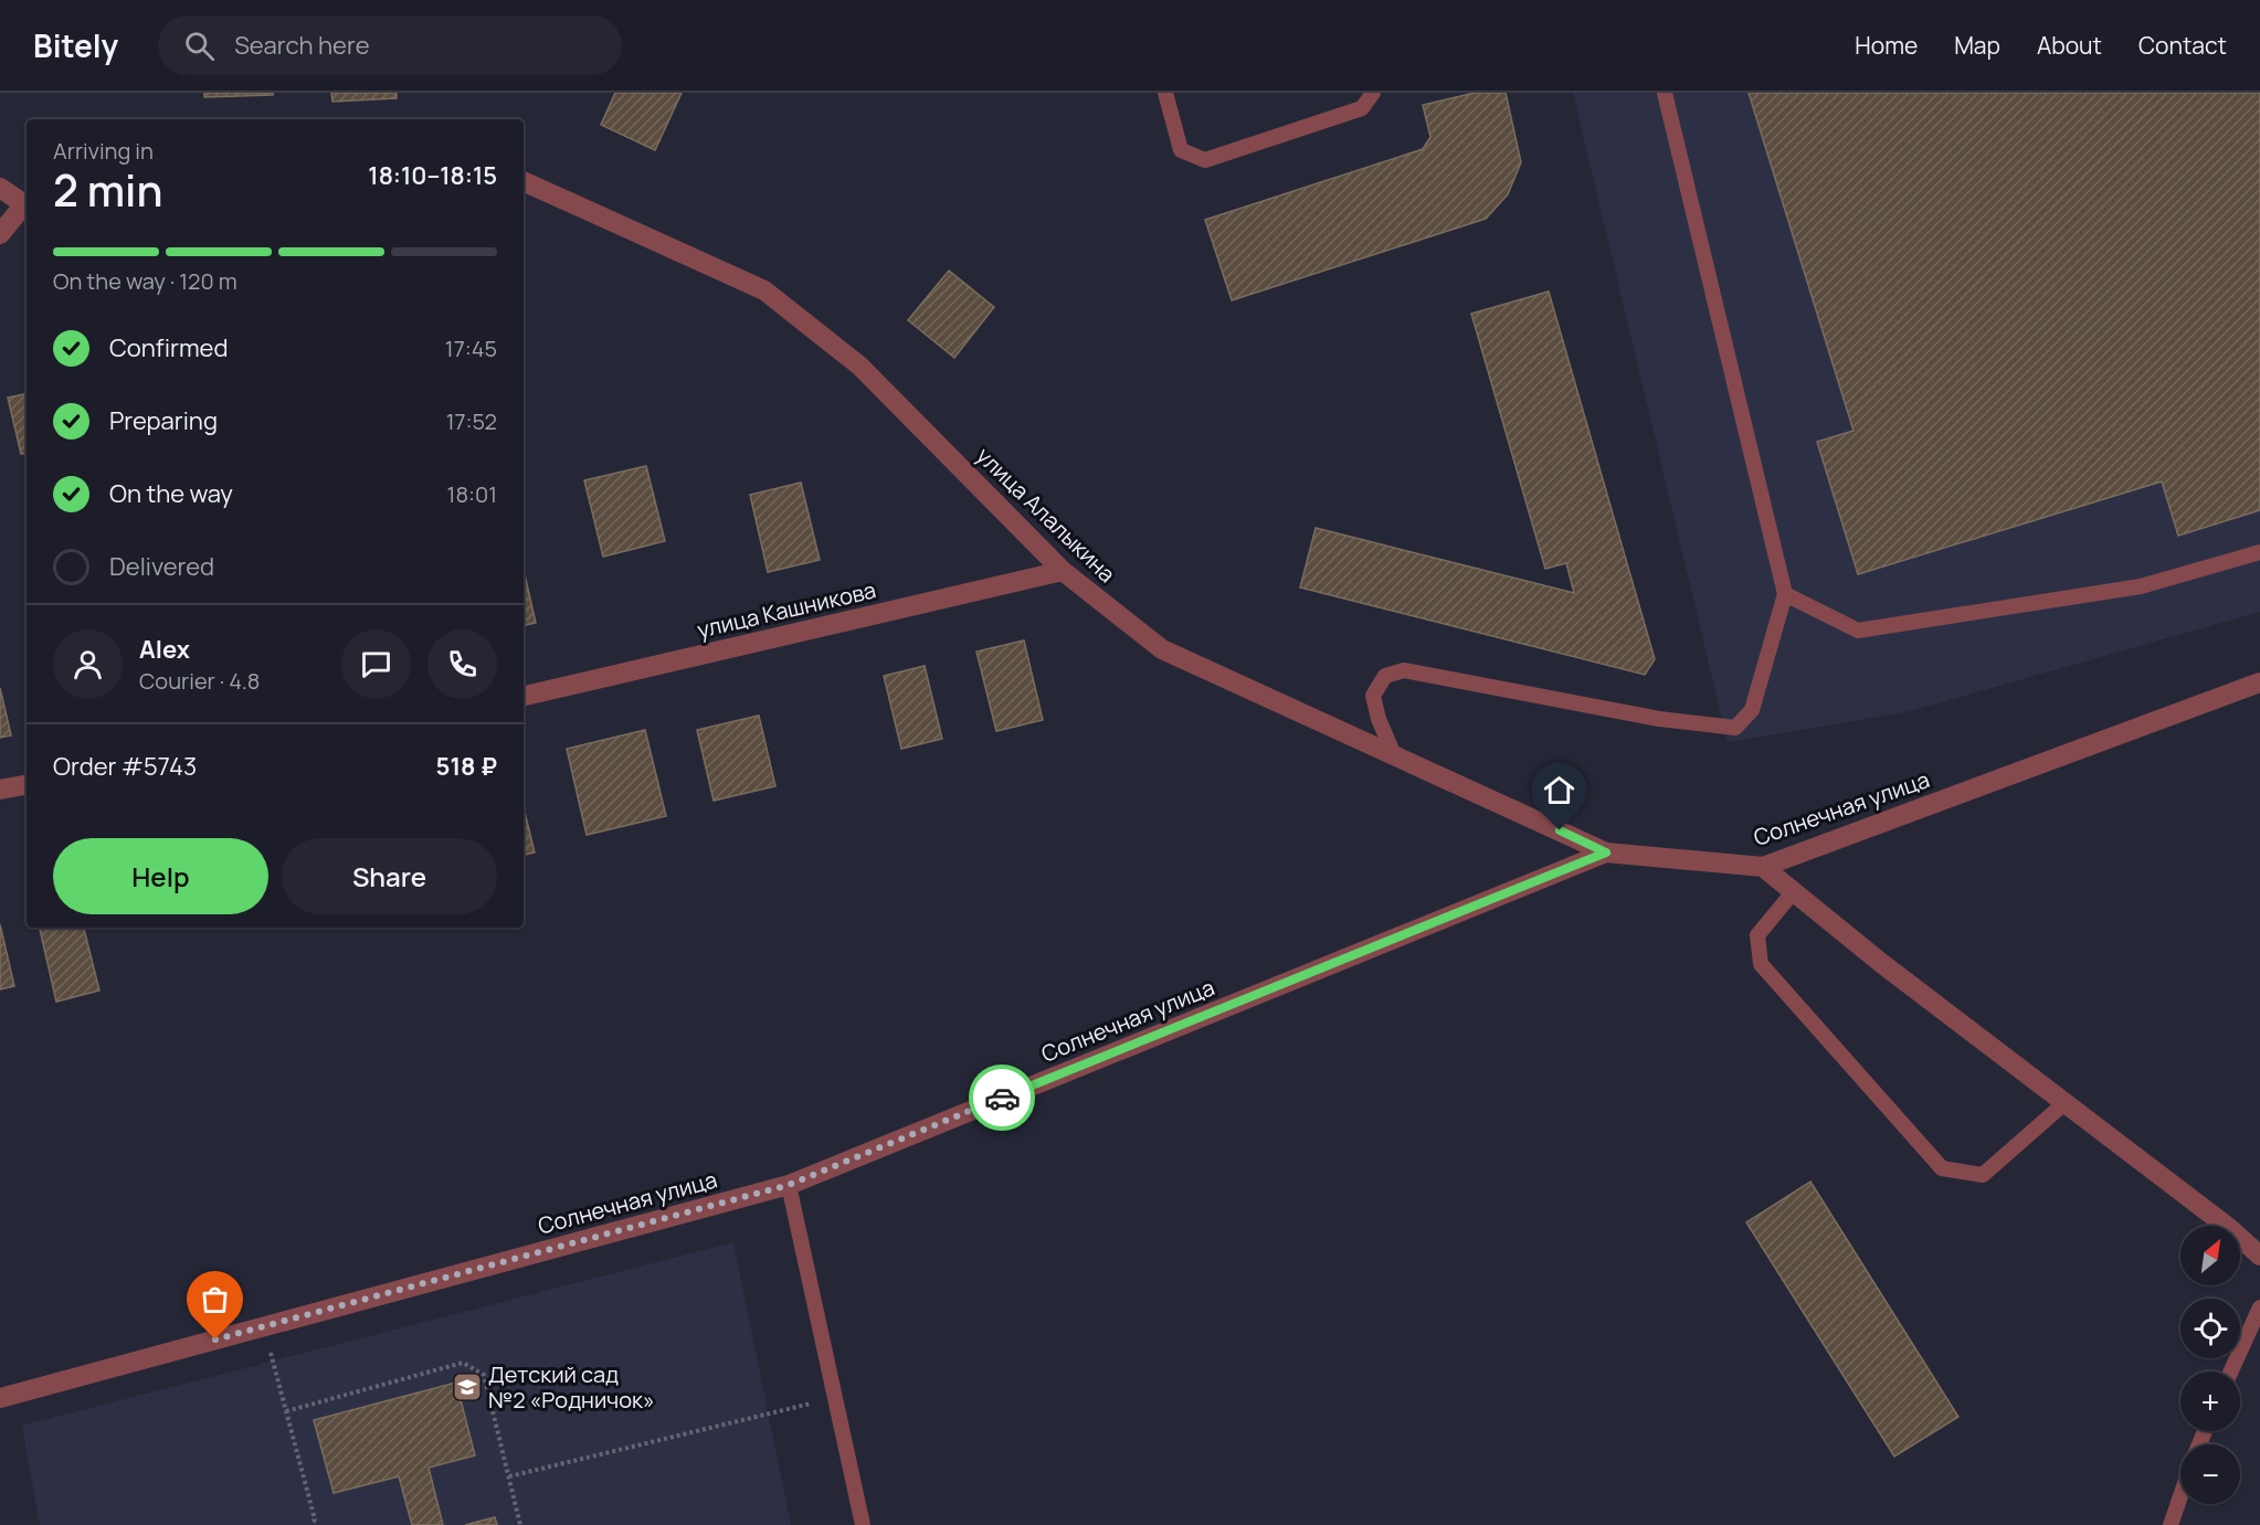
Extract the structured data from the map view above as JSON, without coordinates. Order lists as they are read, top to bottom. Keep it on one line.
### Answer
{"streets":{"street":["улица Алалыкина","улица Кашникова","Солнечная улица"]},"crossings":[["улица Алалыкина","улица Кашникова"],["улица Алалыкина","Солнечная улица"]],"places":{"school or university":["Детский сад №2 «Родничок»"]},"north":"top right","page":{"header":"Bitely","search":"Search here","nav":["Home","Map","About","Contact"],"heading":["2 min","Arriving in","18:10–18:15"],"panel":["Alex","Courier · 4.8","Order #5743","518 ₽"],"bar":"On the way · 120 m","list":[["Confirmed","17:45"],["Preparing","17:52"],["On the way","18:01"],"Delivered"],"buttons":["Help","Share"],"map_buttons":["+","−"]}}
